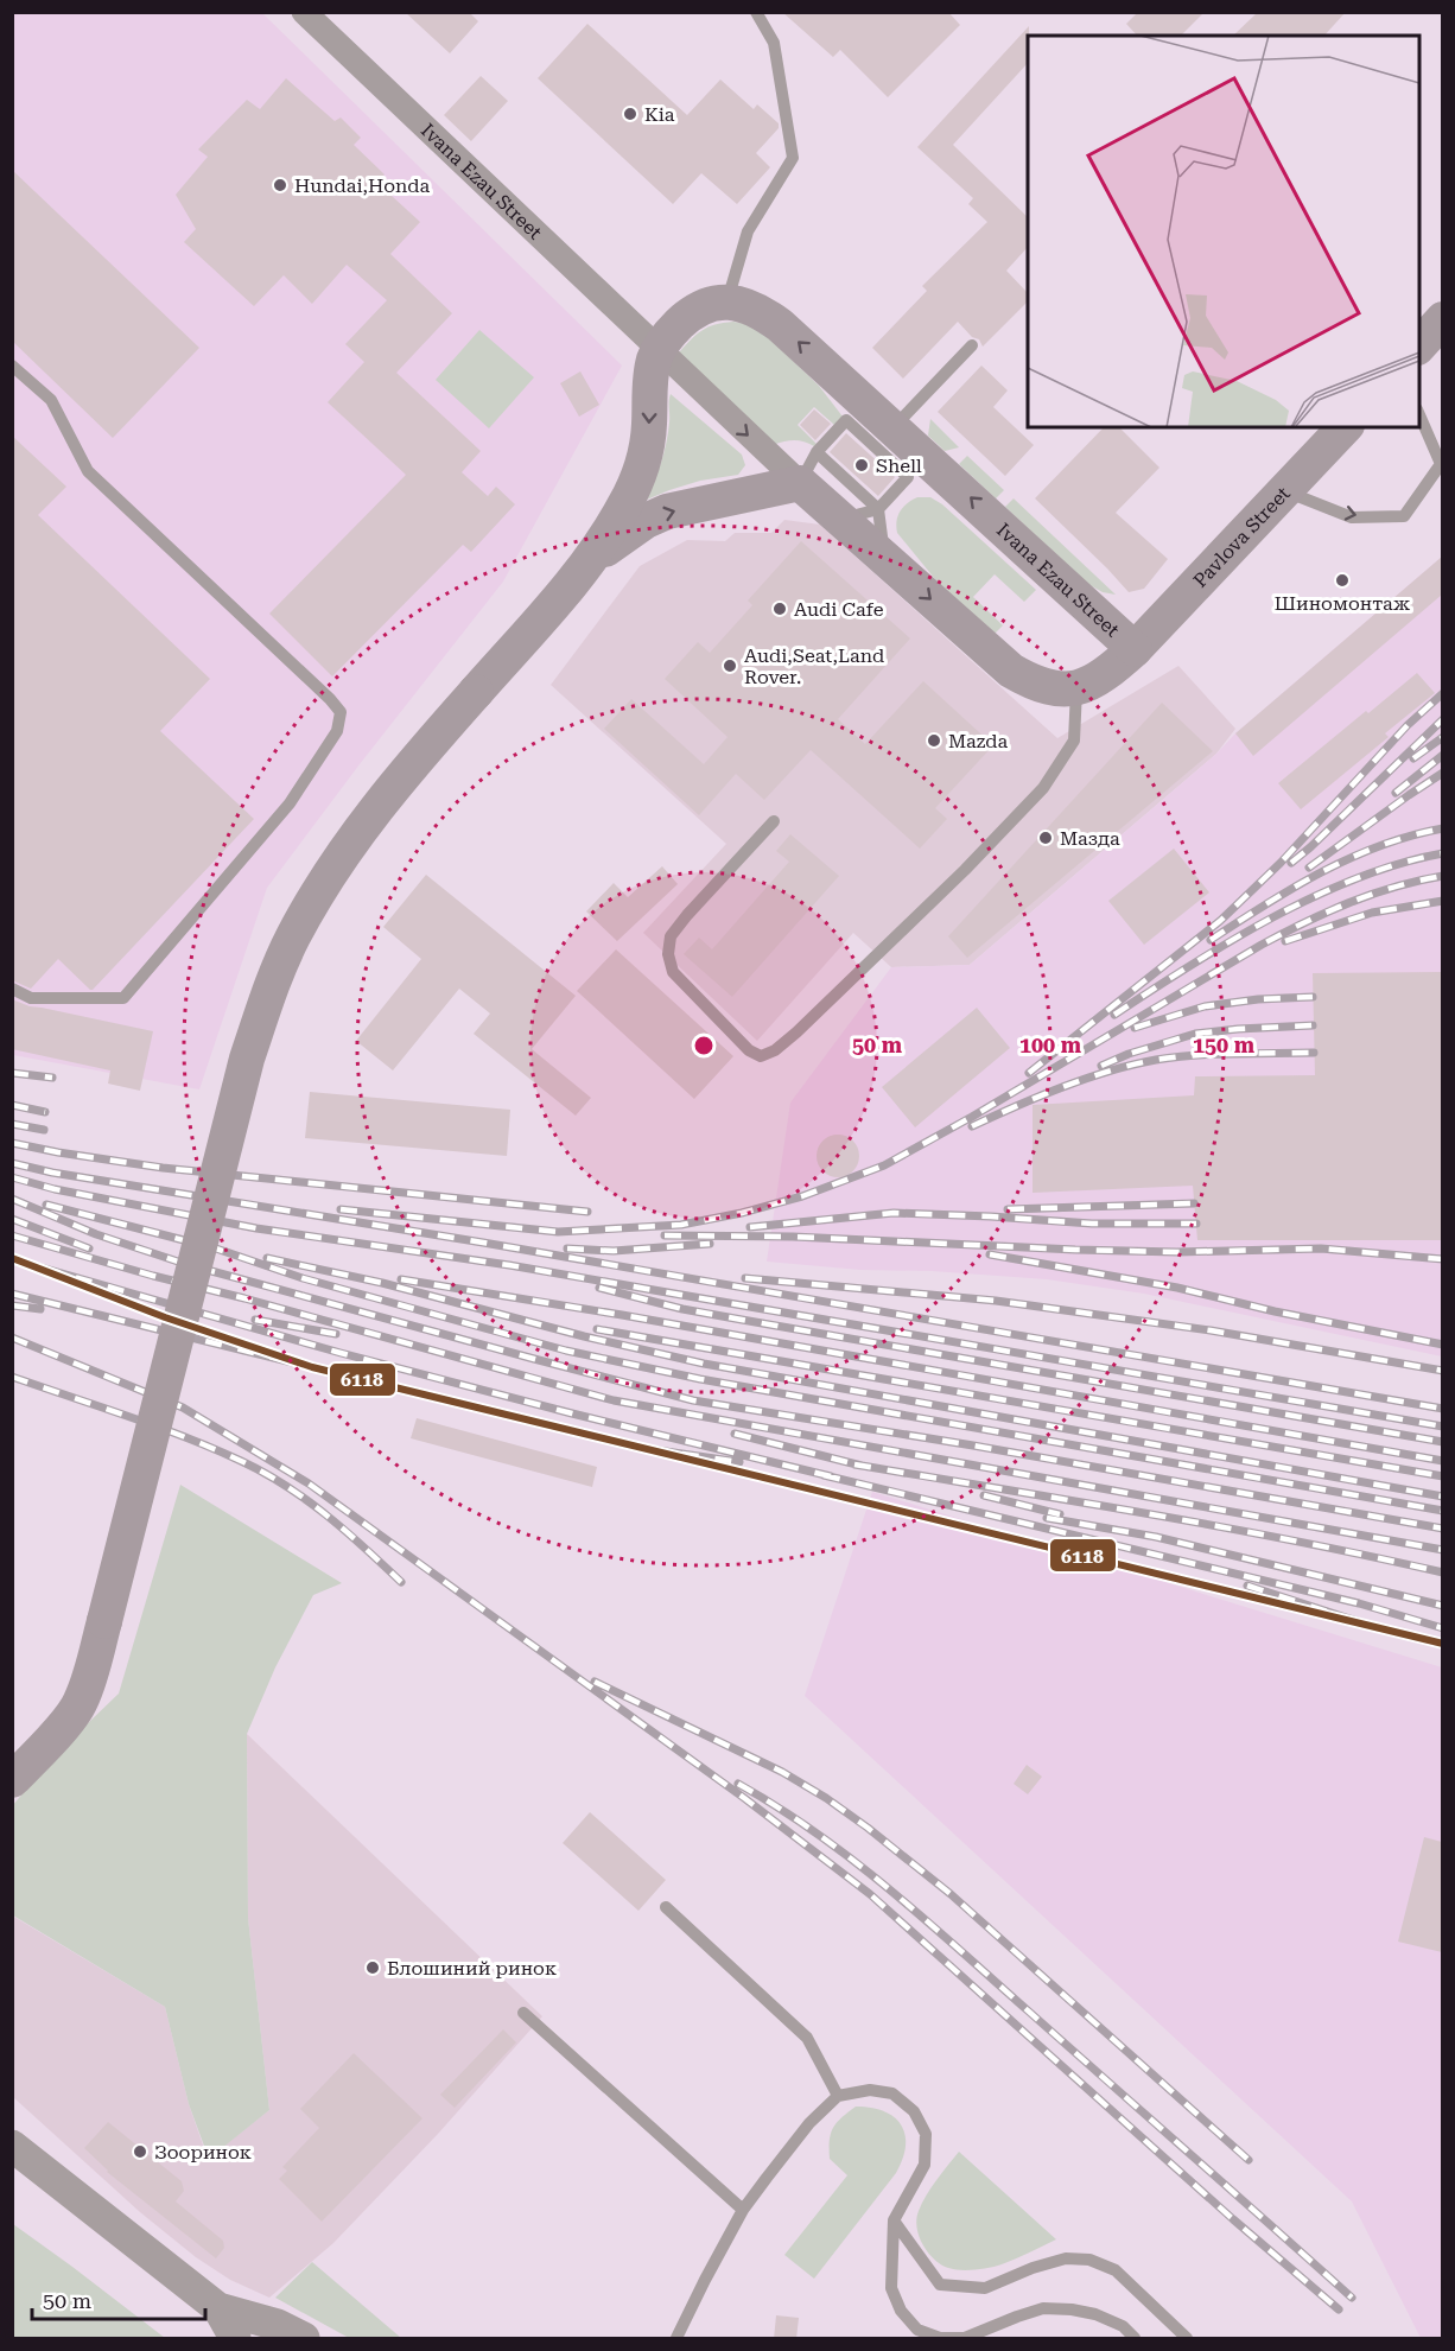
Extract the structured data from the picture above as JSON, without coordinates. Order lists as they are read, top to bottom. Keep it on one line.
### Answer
{"streets":{"main road":["Ivana Ezau Street","Pavlova Street"]},"crossings":[["Ivana Ezau Street","Pavlova Street"]],"places":["Kia","Hundai,Honda","Shell","Шиномонтаж","Audi Cafe","Audi,Seat,Land Rover.","Mazda","Мазда","Блошиний ринок","Зооринок"],"lines":["transit line 6118"],"scale_bar":"50 m","rings":["50 m","100 m","150 m"]}
